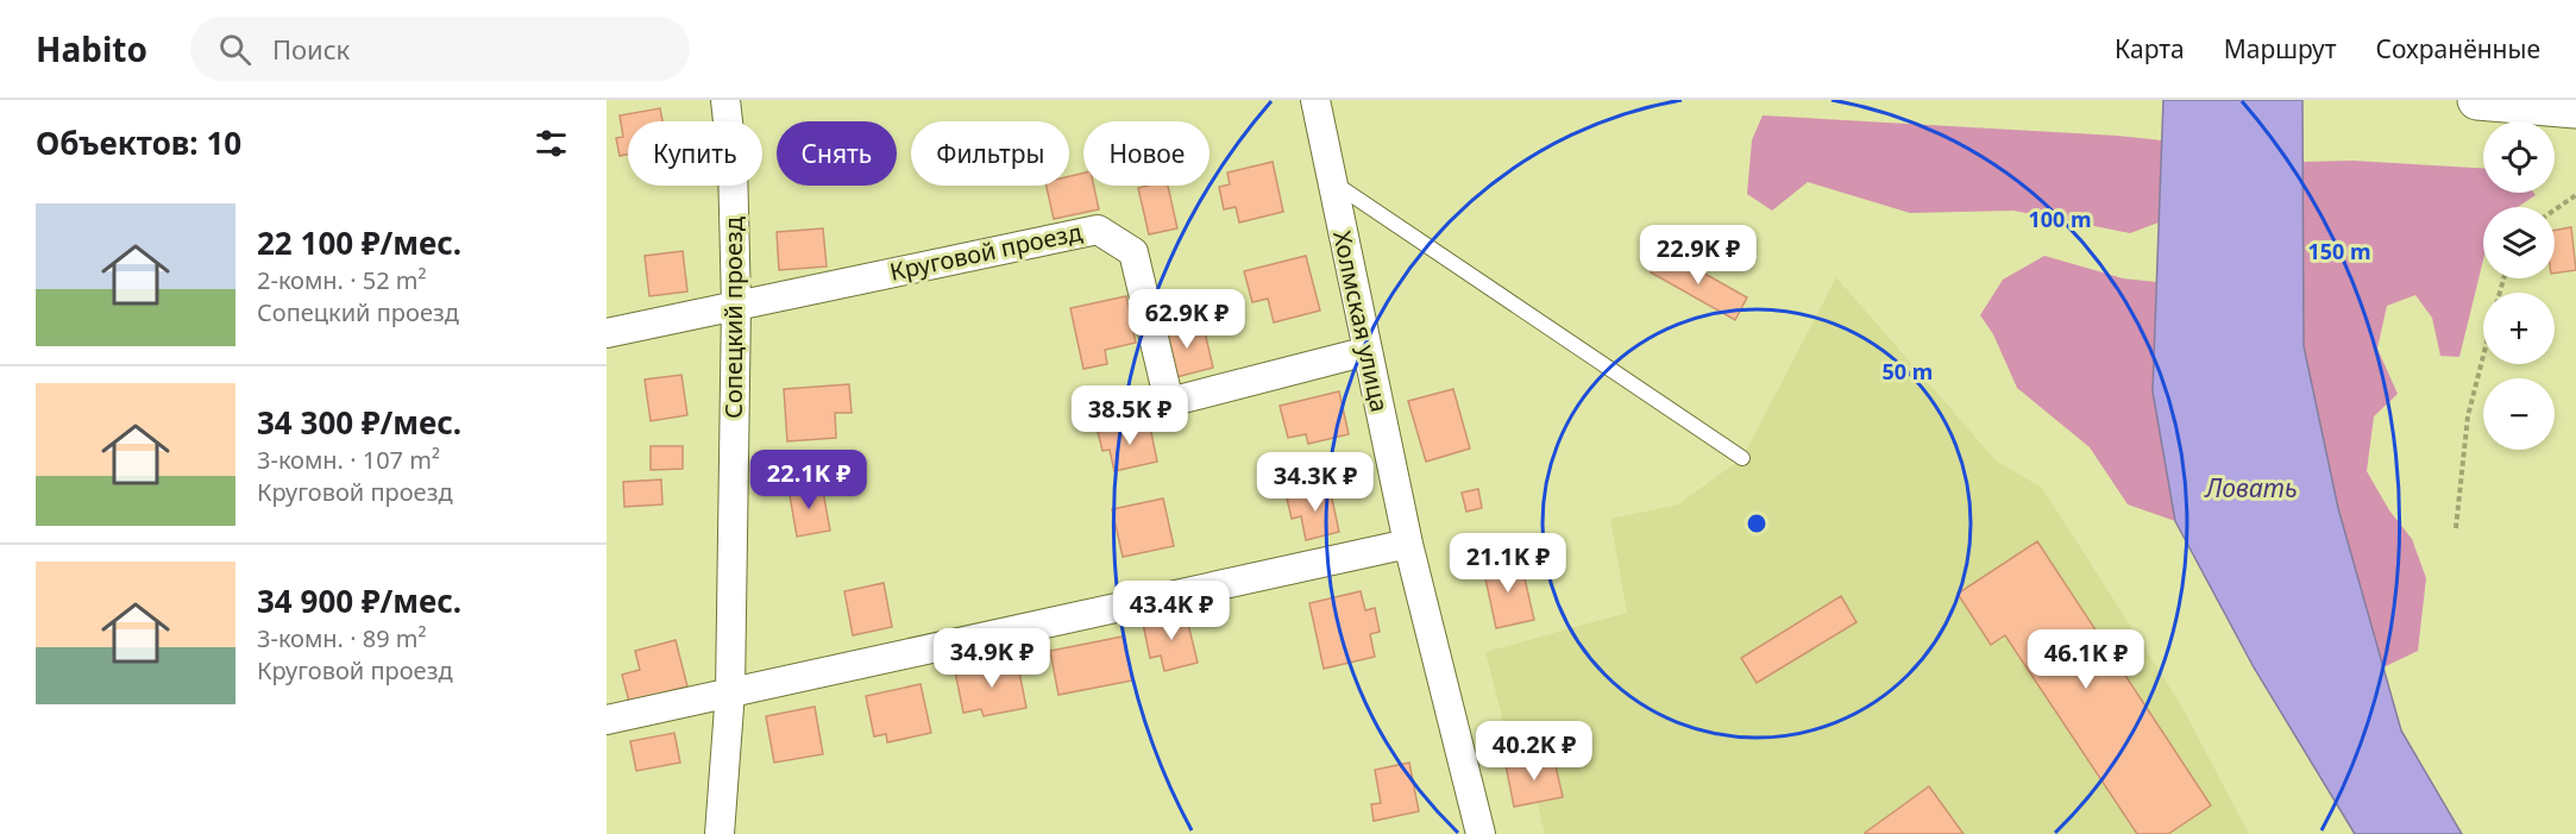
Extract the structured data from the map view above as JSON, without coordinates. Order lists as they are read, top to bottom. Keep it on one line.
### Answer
{"streets":{"street":["Круговой проезд","Сопецкий проезд","Холмская улица"]},"crossings":[["Круговой проезд","Сопецкий проезд"],["Круговой проезд","Холмская улица"]],"water":["Ловать"],"page":{"header":"Habito","search":"Поиск","nav":["Карта","Маршрут","Сохранённые"],"heading":"Объектов: 10","map_buttons":["+","−"],"chip":["Купить","Снять","Фильтры","Новое"],"list":[{"name":"22 100 ₽/мес.","note":"2-комн. · 52 m² · Сопецкий проезд"},{"name":"34 300 ₽/мес.","note":"3-комн. · 107 m² · Круговой проезд"},{"name":"34 900 ₽/мес.","note":"3-комн. · 89 m² · Круговой проезд"}],"price":["22.9K ₽","62.9K ₽","38.5K ₽","22.1K ₽","34.3K ₽","21.1K ₽","43.4K ₽","34.9K ₽","46.1K ₽","40.2K ₽"]},"rings":["100 m","150 m","50 m"]}
